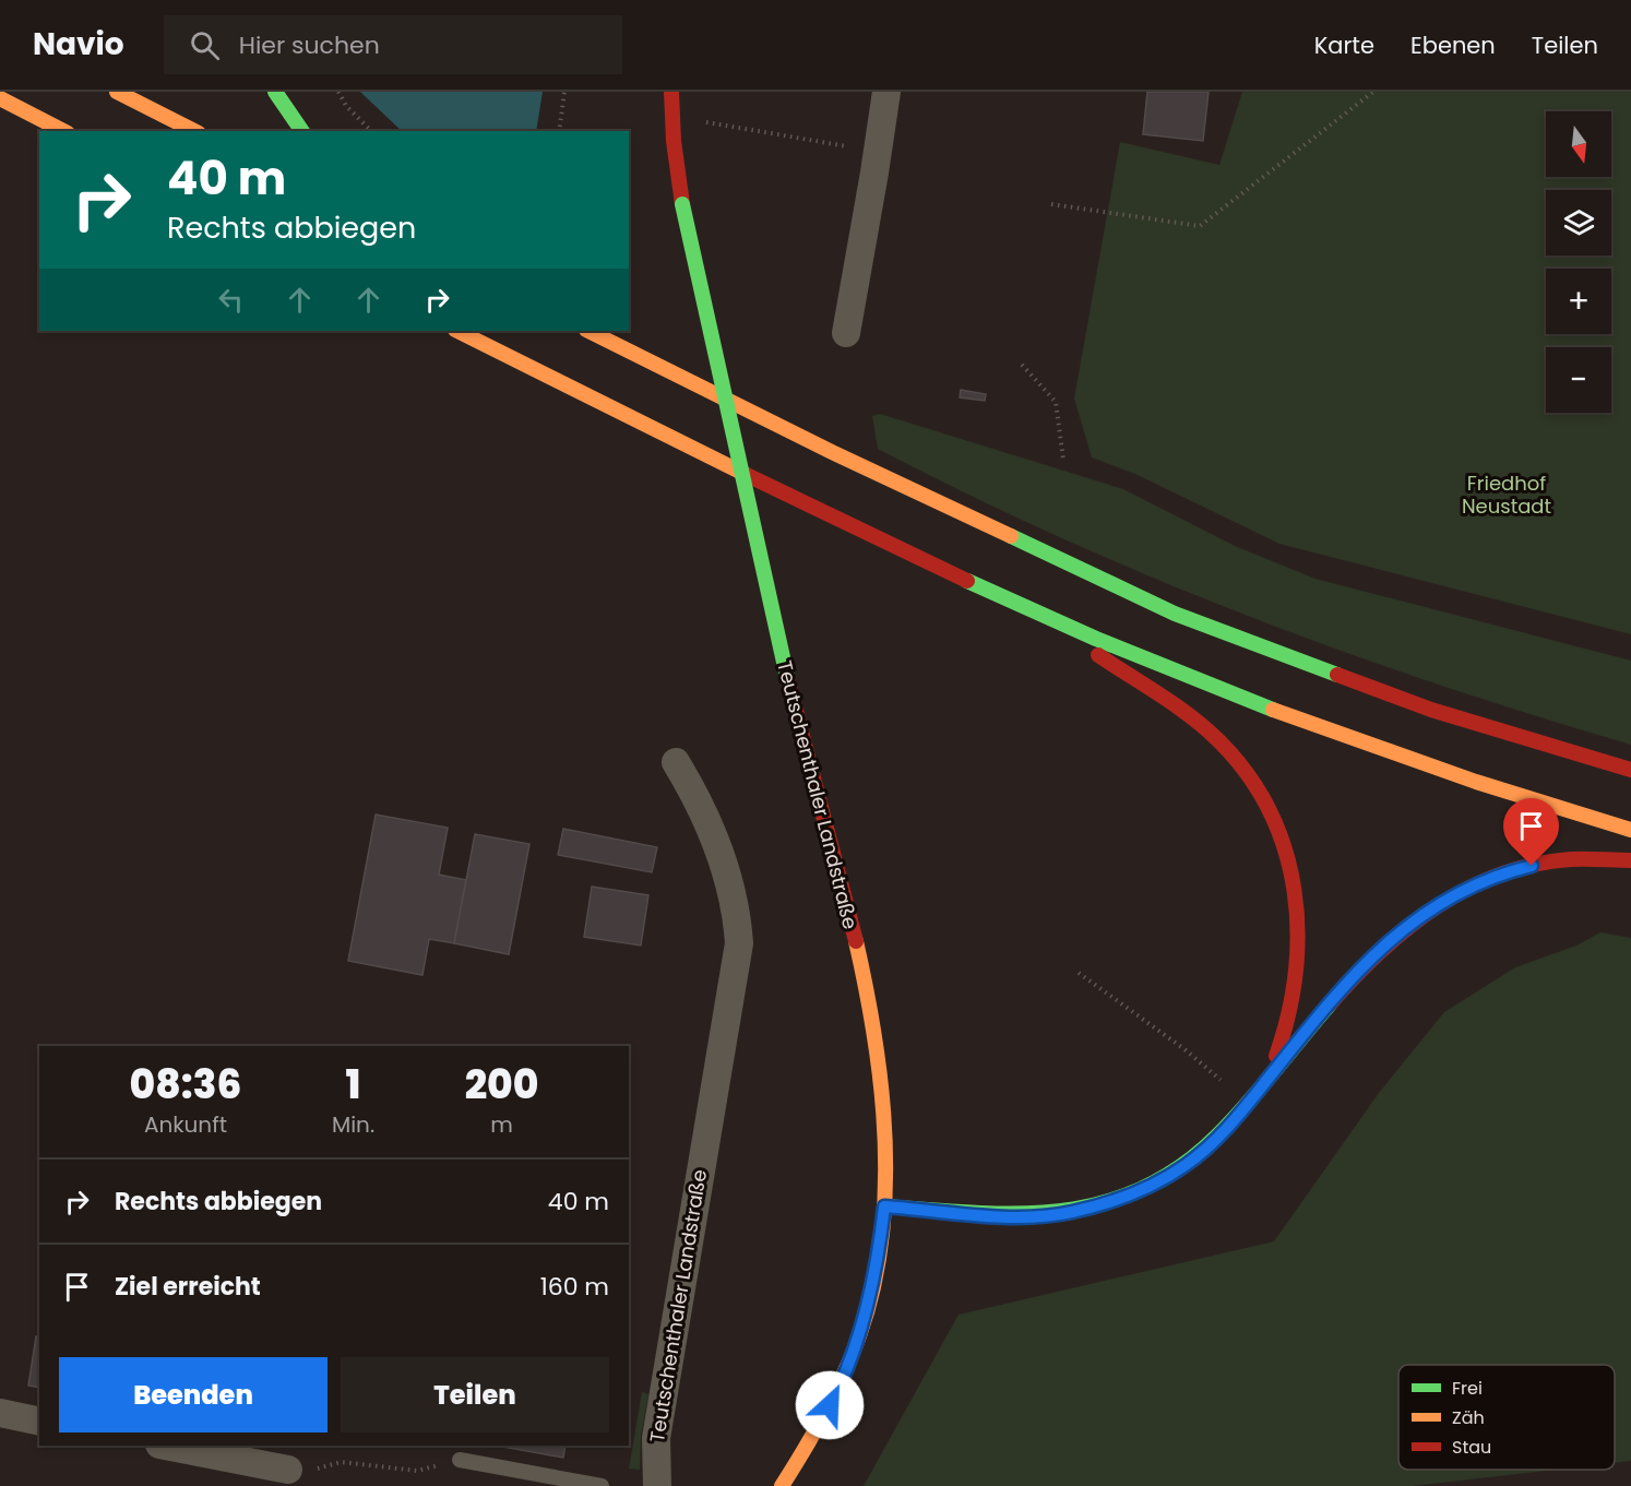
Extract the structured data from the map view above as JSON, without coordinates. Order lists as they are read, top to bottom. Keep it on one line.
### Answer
{"streets":{"main road":["Teutschenthaler Landstraße"]},"parks":["Friedhof Neustadt"],"legend":["Frei","Zäh","Stau"],"north":"bottom","page":{"header":"Navio","search":"Hier suchen","nav":["Karte","Ebenen","Teilen"],"map_buttons":["+","−"],"turn":["40 m","Rechts abbiegen"],"eta":["08:36","Ankunft","1","Min.","200","m"],"list":[{"name":"Rechts abbiegen","value":"40 m"},{"name":"Ziel erreicht","value":"160 m"}],"buttons":["Beenden","Teilen"]}}
